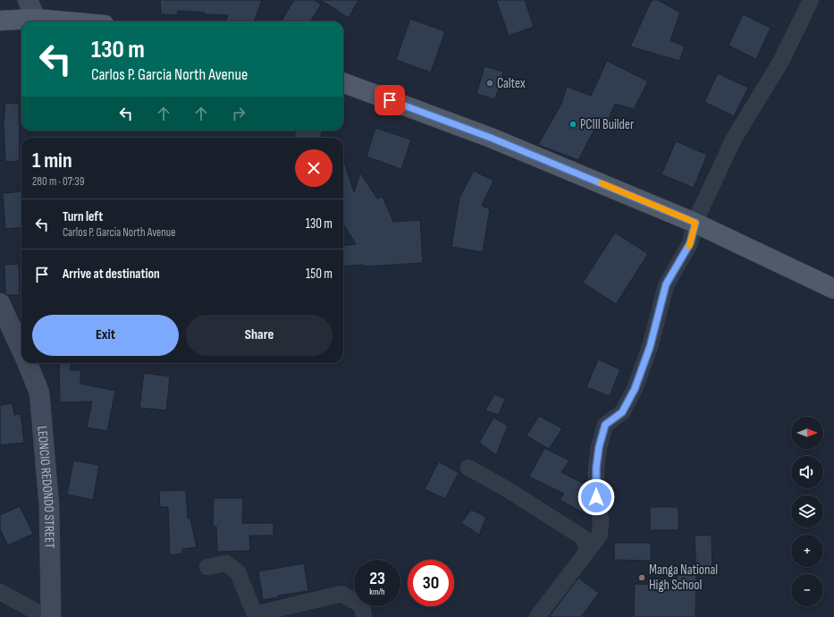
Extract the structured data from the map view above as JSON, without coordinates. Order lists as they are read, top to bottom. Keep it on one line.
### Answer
{"streets":{"street":["LEONCIO REDONDO STREET"]},"places":["Caltex","PCIII Builder","Manga National High School"],"north":"right","page":{"turn":["130 m","Carlos P. Garcia North Avenue"],"heading":["1 min","280 m · 07:39"],"list":[{"name":"Turn left","note":"Carlos P. Garcia North Avenue","value":"130 m"},{"name":"Arrive at destination","value":"150 m"}],"buttons":["Exit","Share"],"map_buttons":["+","−"],"speed":"23 km/h","limit":"30"}}
